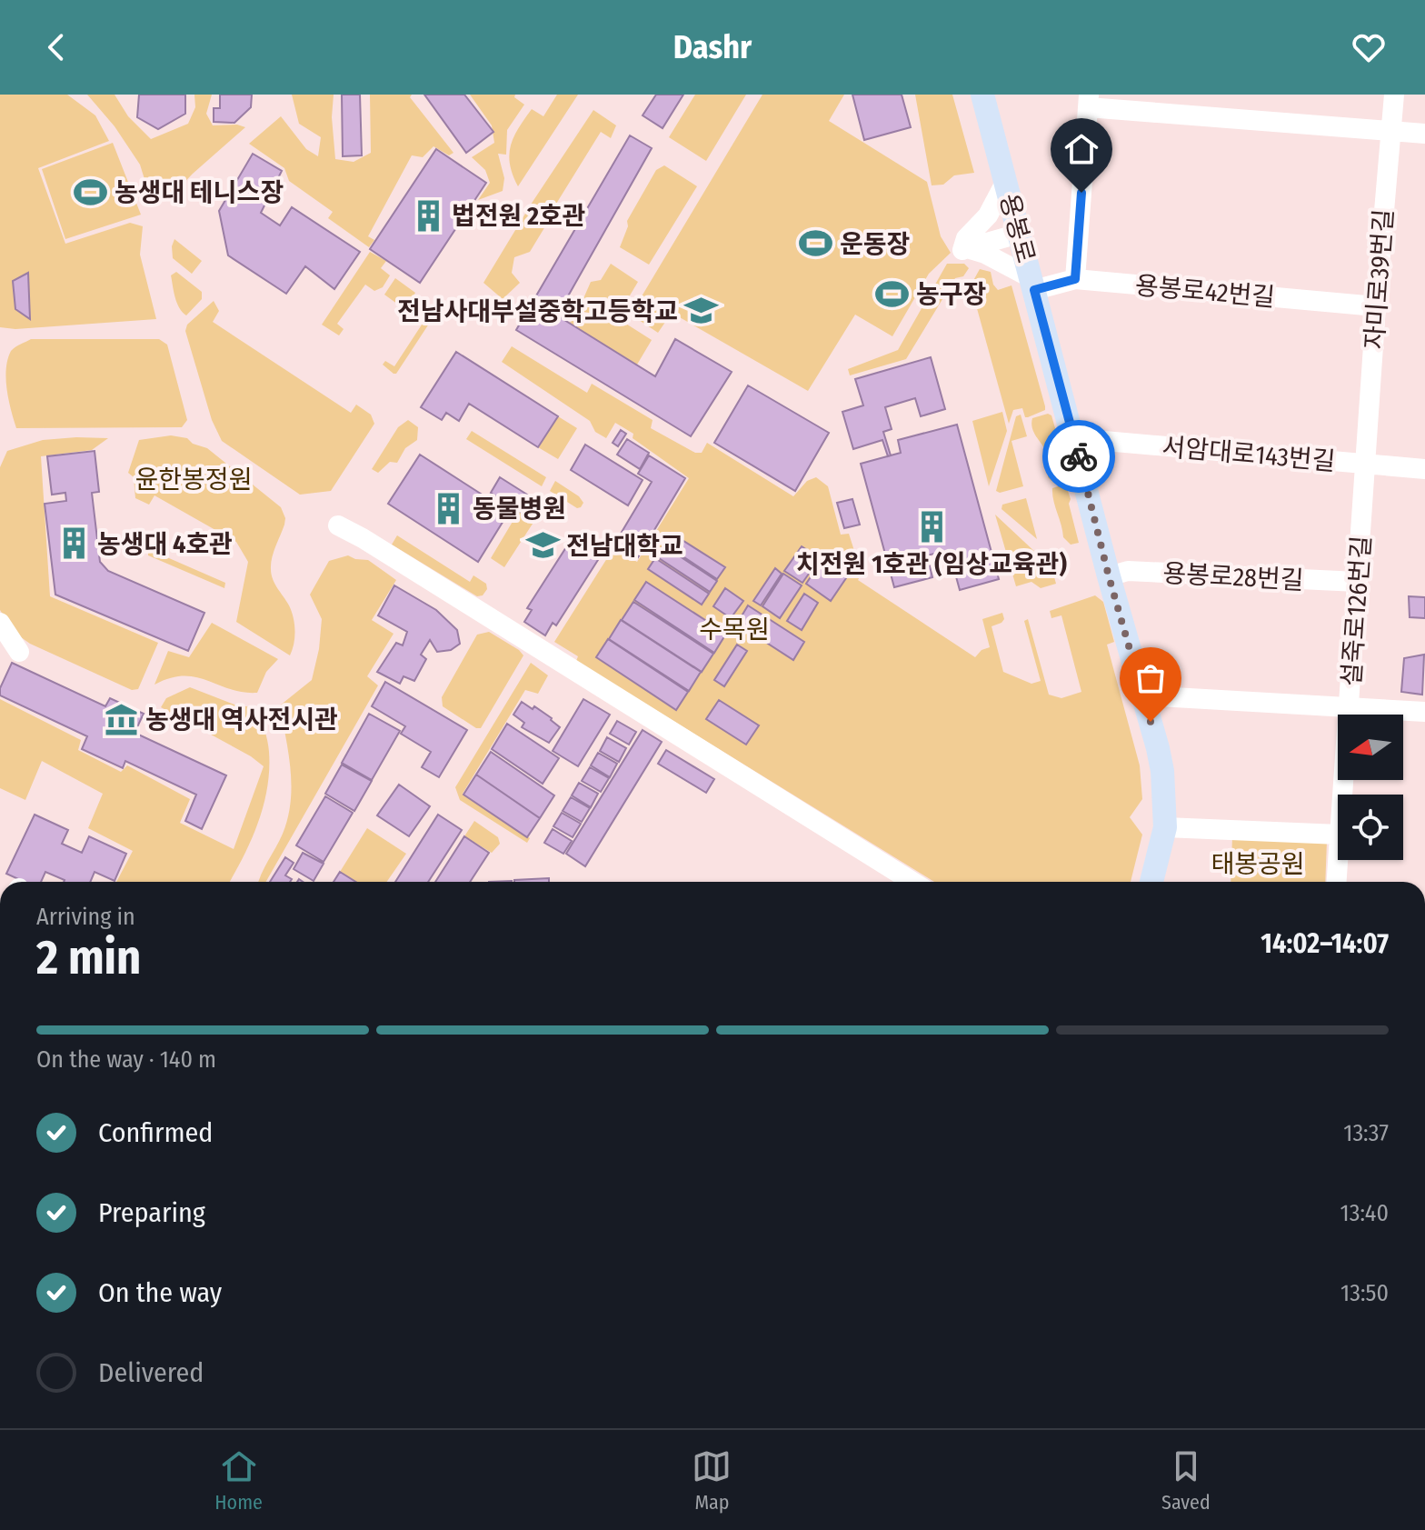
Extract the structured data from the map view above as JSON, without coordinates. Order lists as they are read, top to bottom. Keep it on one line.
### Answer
{"streets":{"main road":["용봉로"],"street":["자미로39번길","용봉로42번길","서암대로143번길","용봉로28번길","설죽로126번길"]},"crossings":[["용봉로","용봉로42번길"],["용봉로","서암대로143번길"],["용봉로","용봉로28번길"],["자미로39번길","용봉로42번길"],["자미로39번길","서암대로143번길"],["자미로39번길","설죽로126번길"],["서암대로143번길","설죽로126번길"],["용봉로28번길","설죽로126번길"]],"parks":["윤한봉정원","수목원","태봉공원"],"places":{"sports":["농생대 테니스장","운동장","농구장"],"building":["법전원 2호관","동물병원","치전원 1호관 (임상교육관)","농생대 4호관"],"school or university":["전남사대부설중학고등학교","전남대학교"],"museum":["농생대 역사전시관"]},"north":"left","page":{"header":"Dashr","heading":["2 min","Arriving in","14:02–14:07"],"bar":"On the way · 140 m","list":[["Confirmed","13:37"],["Preparing","13:40"],["On the way","13:50"],"Delivered"],"tabs":["Home","Map","Saved"]}}
